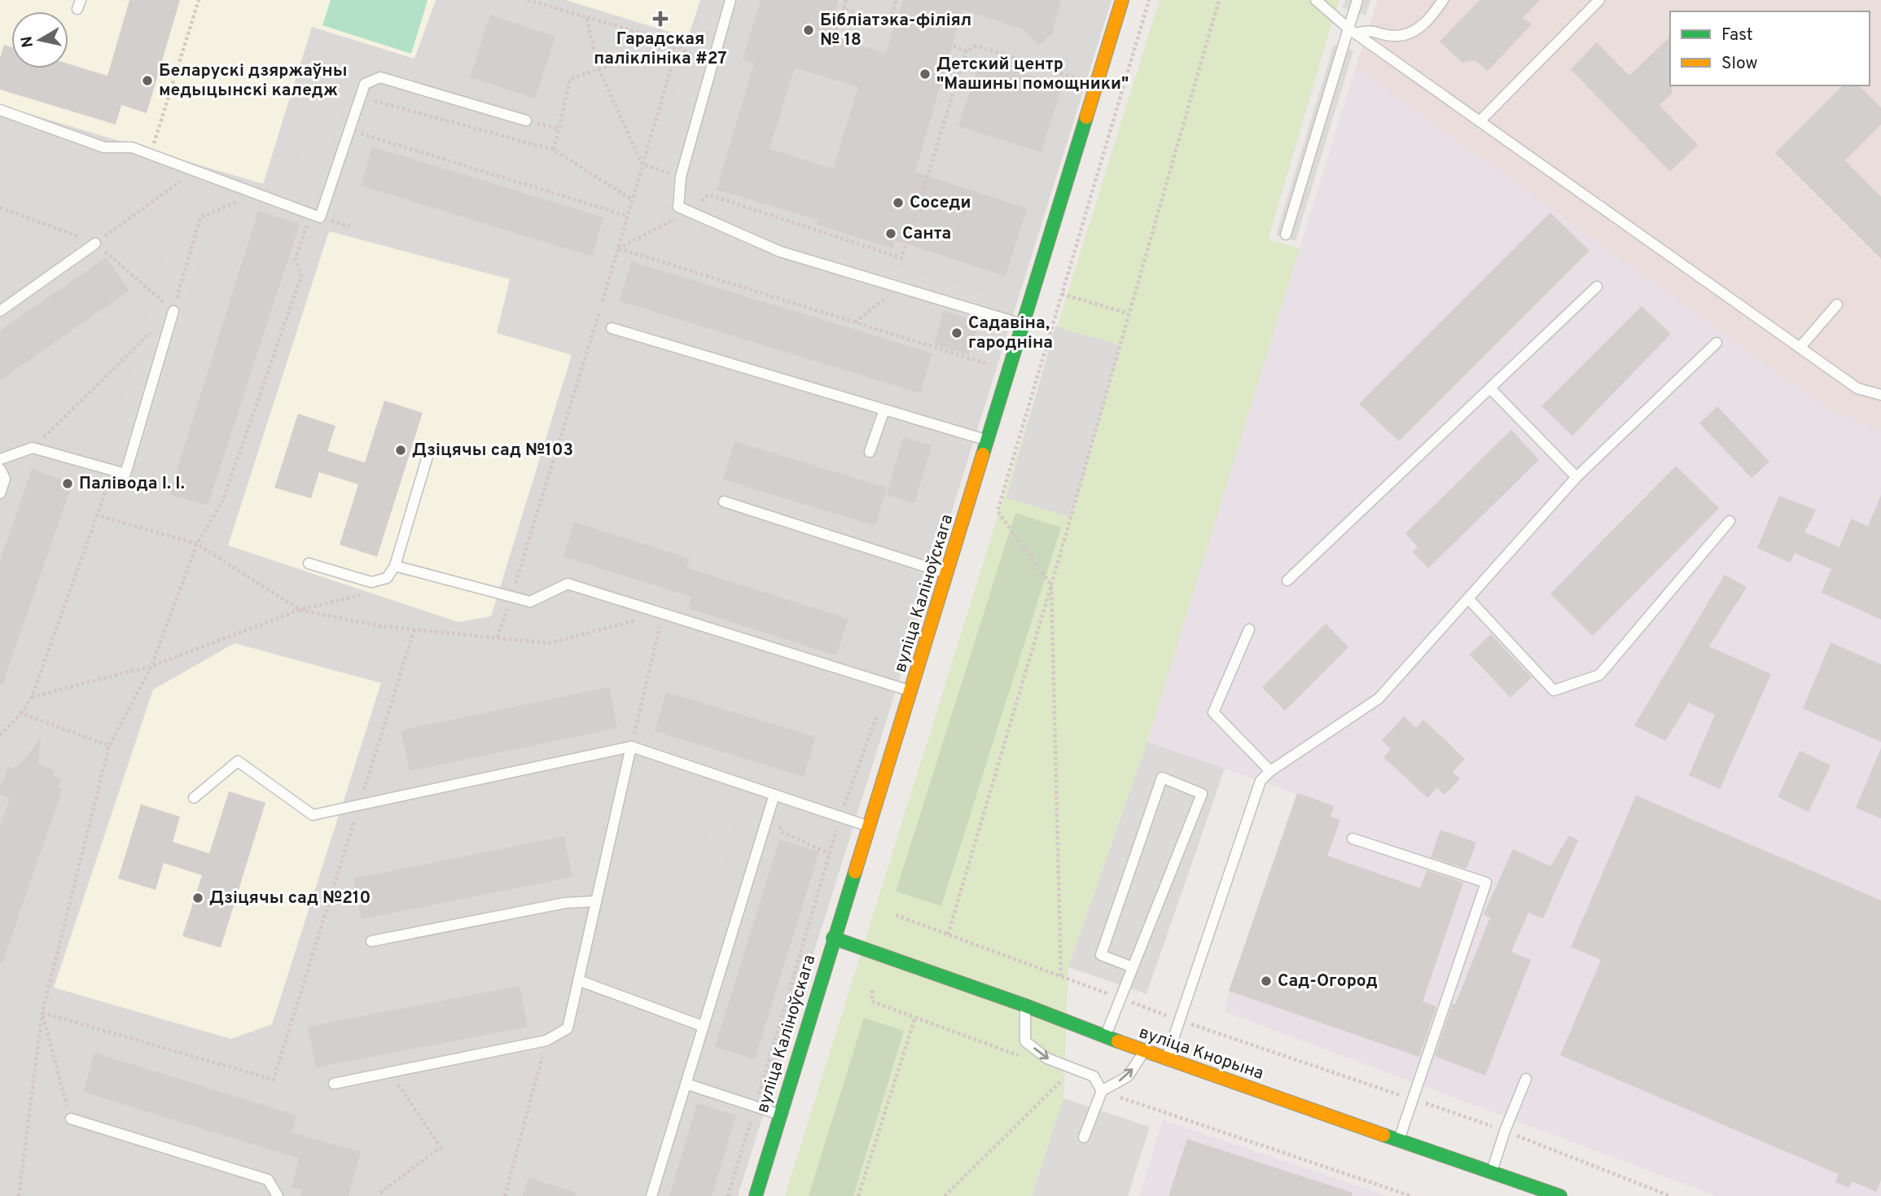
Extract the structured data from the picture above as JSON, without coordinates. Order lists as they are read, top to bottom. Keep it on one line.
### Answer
{"streets":{"main road":["вуліца Каліноўскага","вуліца Кнорына"]},"crossings":[["вуліца Каліноўскага","вуліца Кнорына"]],"places":{"health":["Гарадская паліклініка #27"],"other":["Бібліатэка-філіял № 18","Детский центр \"Машины помощники\"","Беларускі дзяржаўны медыцынскі каледж","Соседи","Санта","Садавіна, гародніна","Дзіцячы сад №103","Палівода І. І.","Дзіцячы сад №210","Сад-Огород"]},"legend":["Fast","Slow"],"north":"left"}
